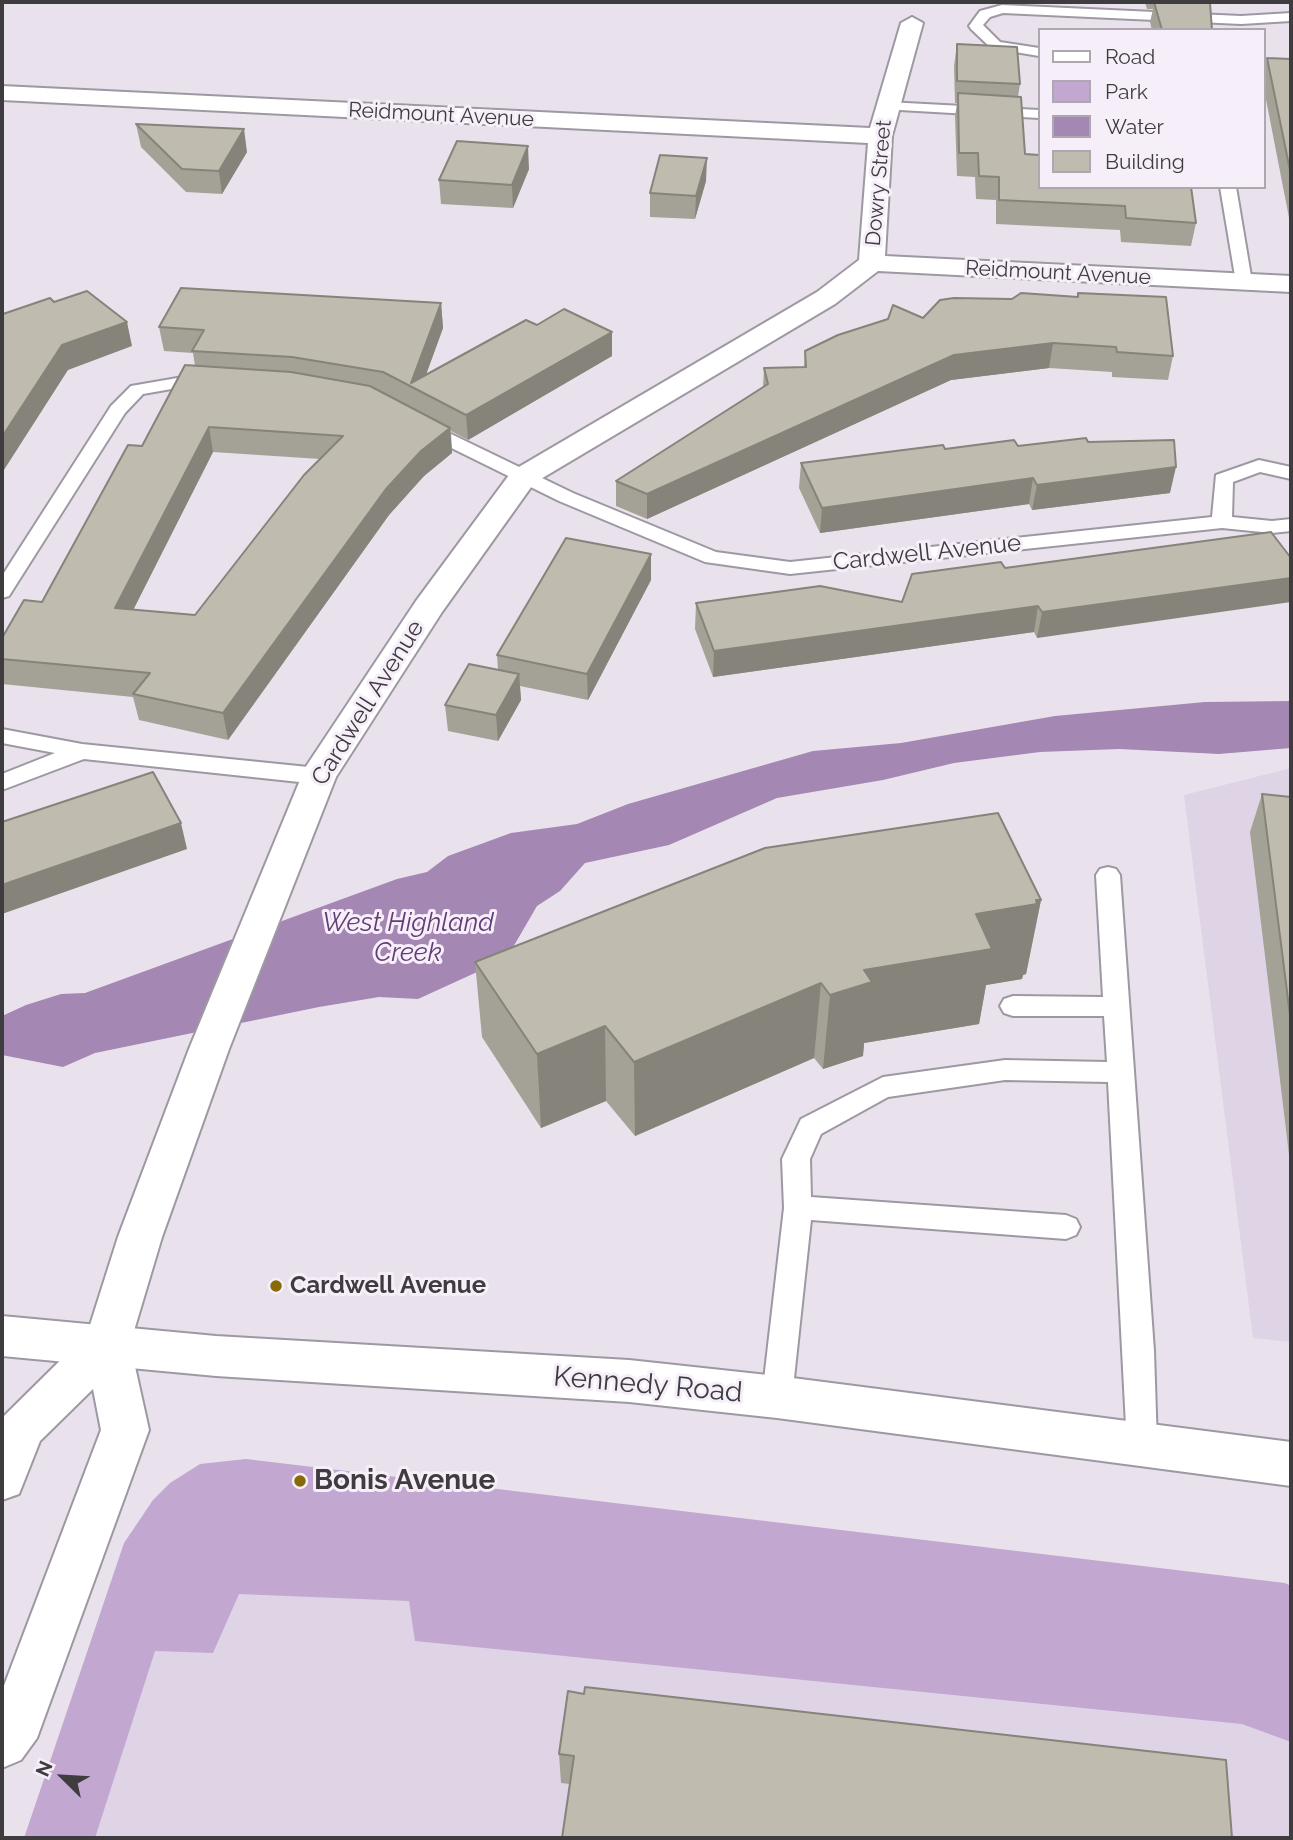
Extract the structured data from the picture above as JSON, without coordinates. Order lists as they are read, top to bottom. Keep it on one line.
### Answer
{"streets":{"street":["Reidmount Avenue","Dowry Street","Cardwell Avenue","Kennedy Road"]},"crossings":[["Reidmount Avenue","Dowry Street"],["Reidmount Avenue","Cardwell Avenue"],["Dowry Street","Cardwell Avenue"],["Cardwell Avenue","Kennedy Road"]],"water":["West Highland Creek"],"places":["Cardwell Avenue","Bonis Avenue"],"legend":["Road","Park","Water","Building"],"north":"top left"}
